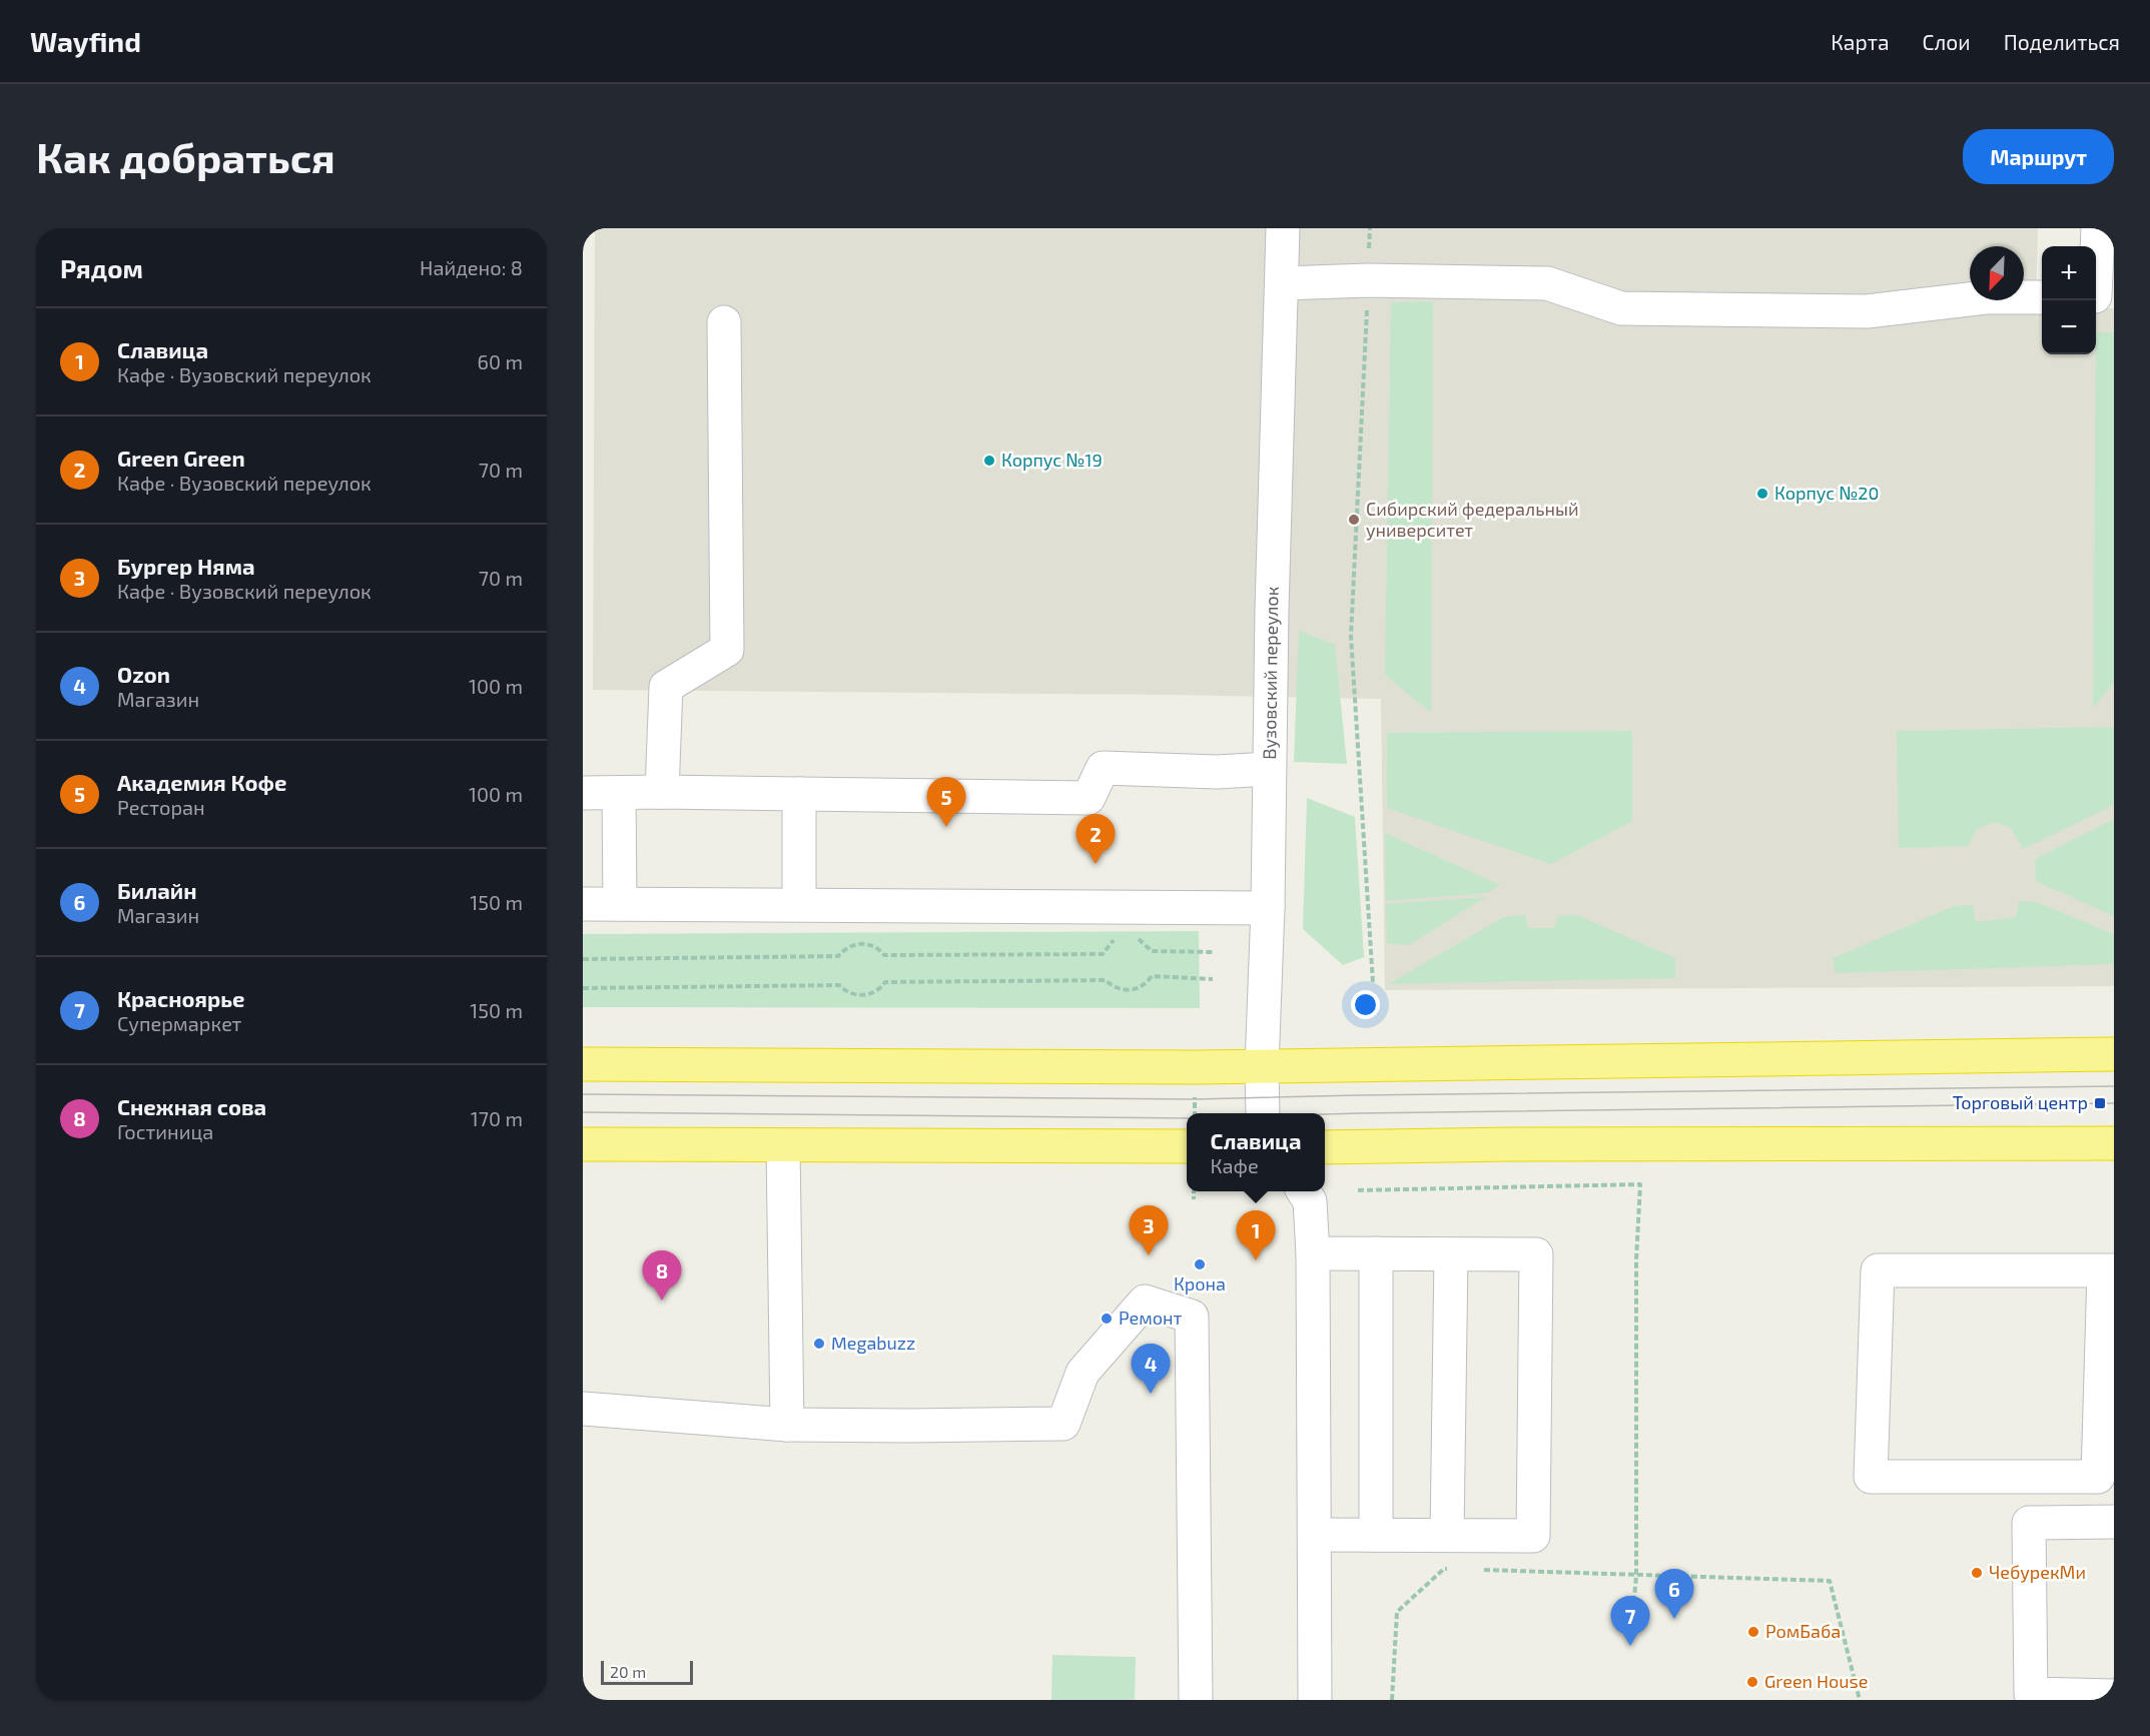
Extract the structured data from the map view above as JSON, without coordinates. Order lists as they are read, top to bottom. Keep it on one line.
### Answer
{"streets":{"street":["Вузовский переулок"]},"places":{"other":["Корпус №19","Корпус №20","Сибирский федеральный университет","Крона","Ремонт","Megabuzz","ЧебурекМи","РомБаба","Green House"],"transit":["Торговый центр"]},"scale_bar":"20 m","north":"bottom left","page":{"header":"Wayfind","nav":["Карта","Слои","Поделиться"],"buttons":"Маршрут","title":"Как добраться","heading":["Рядом","Найдено: 8"],"map_buttons":["+","−"],"list":[{"mark":"1","name":"Славица","note":"Кафе · Вузовский переулок","value":"60 m"},{"mark":"2","name":"Green Green","note":"Кафе · Вузовский переулок","value":"70 m"},{"mark":"3","name":"Бургер Няма","note":"Кафе · Вузовский переулок","value":"70 m"},{"mark":"4","name":"Ozon","note":"Магазин","value":"100 m"},{"mark":"5","name":"Академия Кофе","note":"Ресторан","value":"100 m"},{"mark":"6","name":"Билайн","note":"Магазин","value":"150 m"},{"mark":"7","name":"Красноярье","note":"Супермаркет","value":"150 m"},{"mark":"8","name":"Снежная сова","note":"Гостиница","value":"170 m"}],"pins":["5","2","3","1","8","4","6","7"],"popup":["Славица","Кафе"],"scale":"20 m"}}
